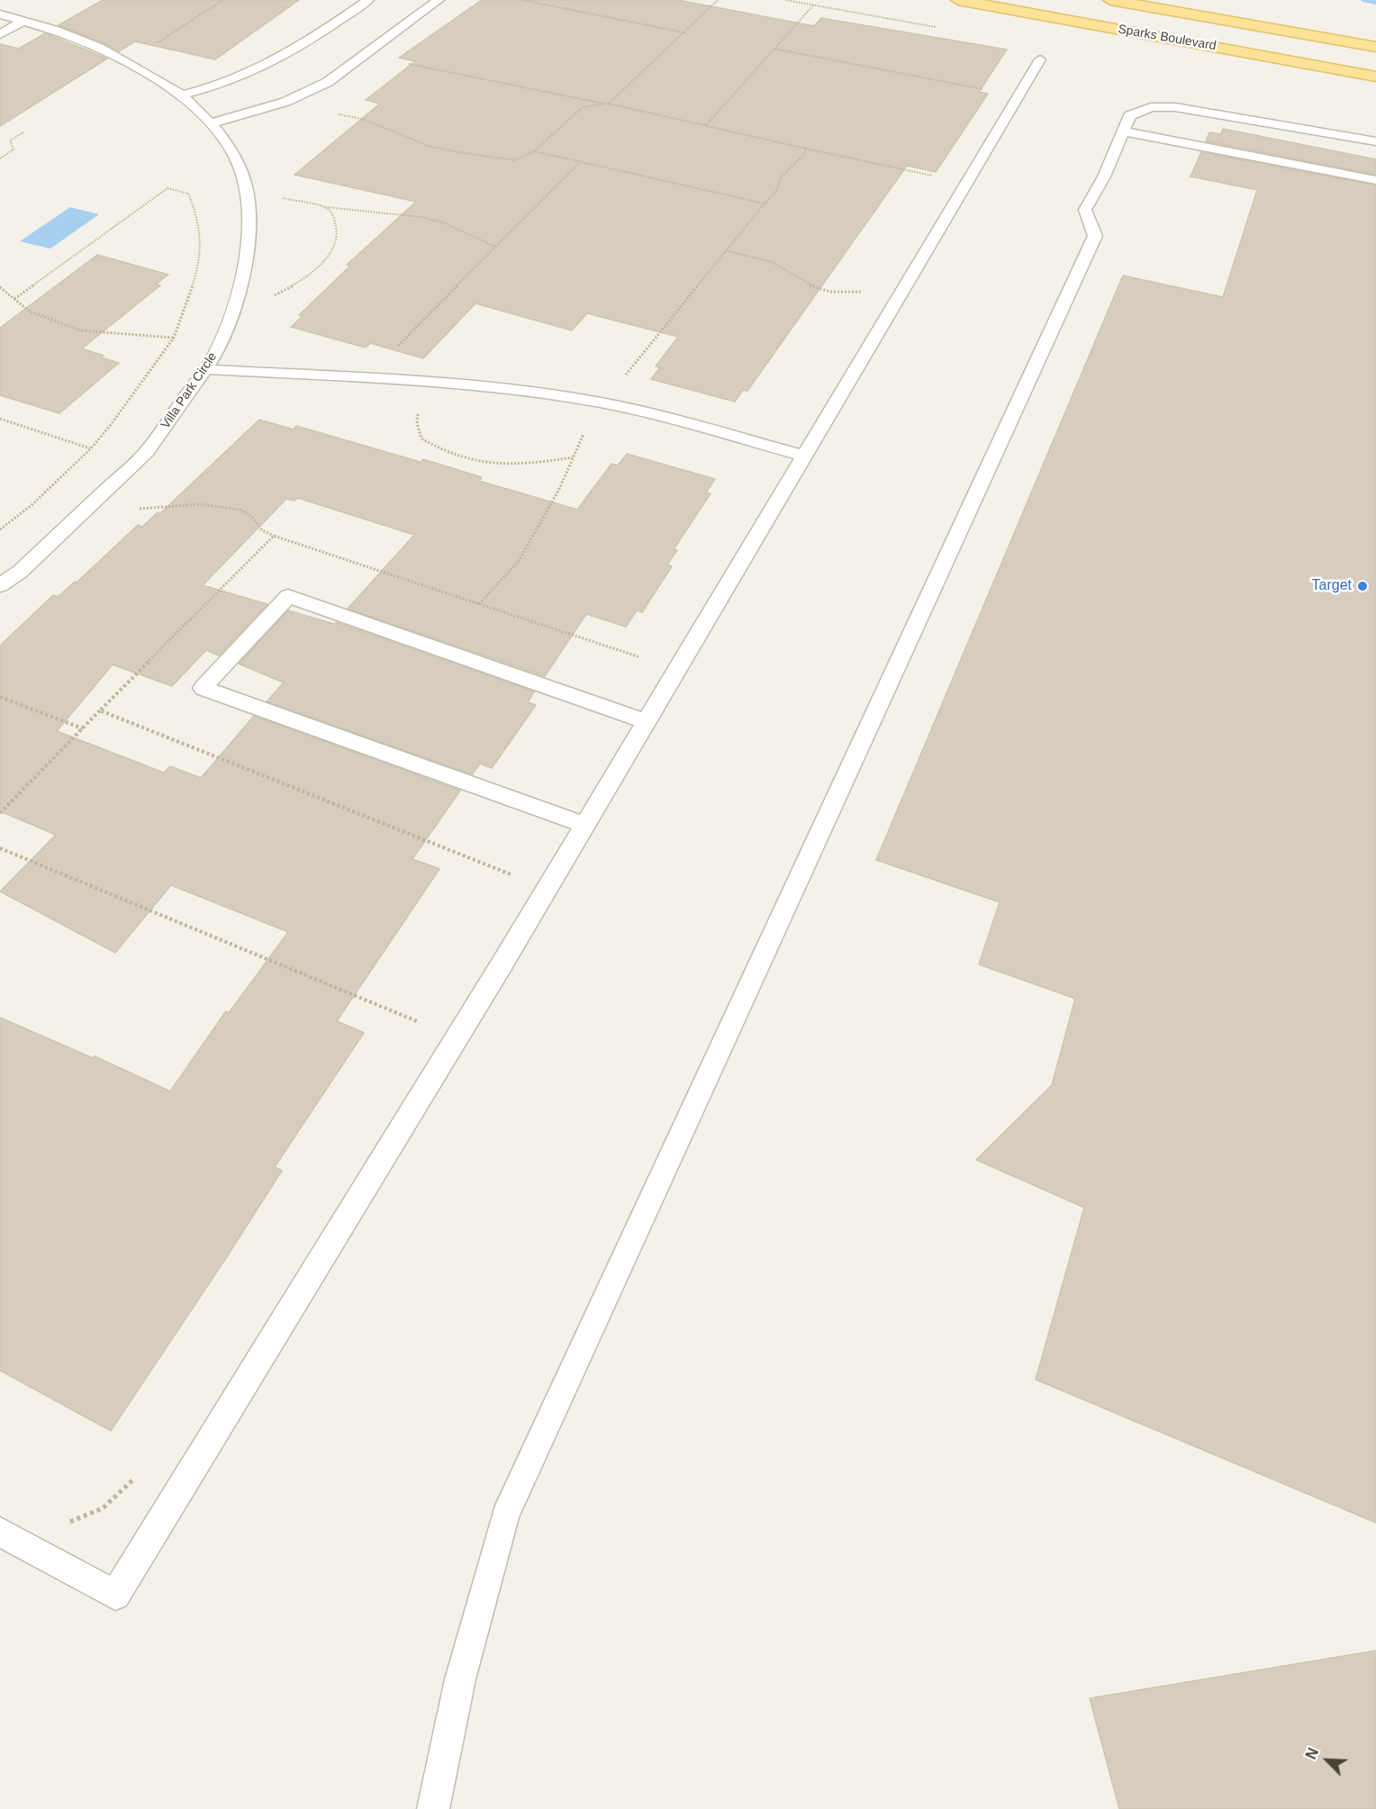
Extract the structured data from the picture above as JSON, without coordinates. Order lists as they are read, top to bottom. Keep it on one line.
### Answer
{"streets":{"main road":["Sparks Boulevard"],"lane":["Villa Park Circle"]},"places":["Target"],"north":"top left"}
